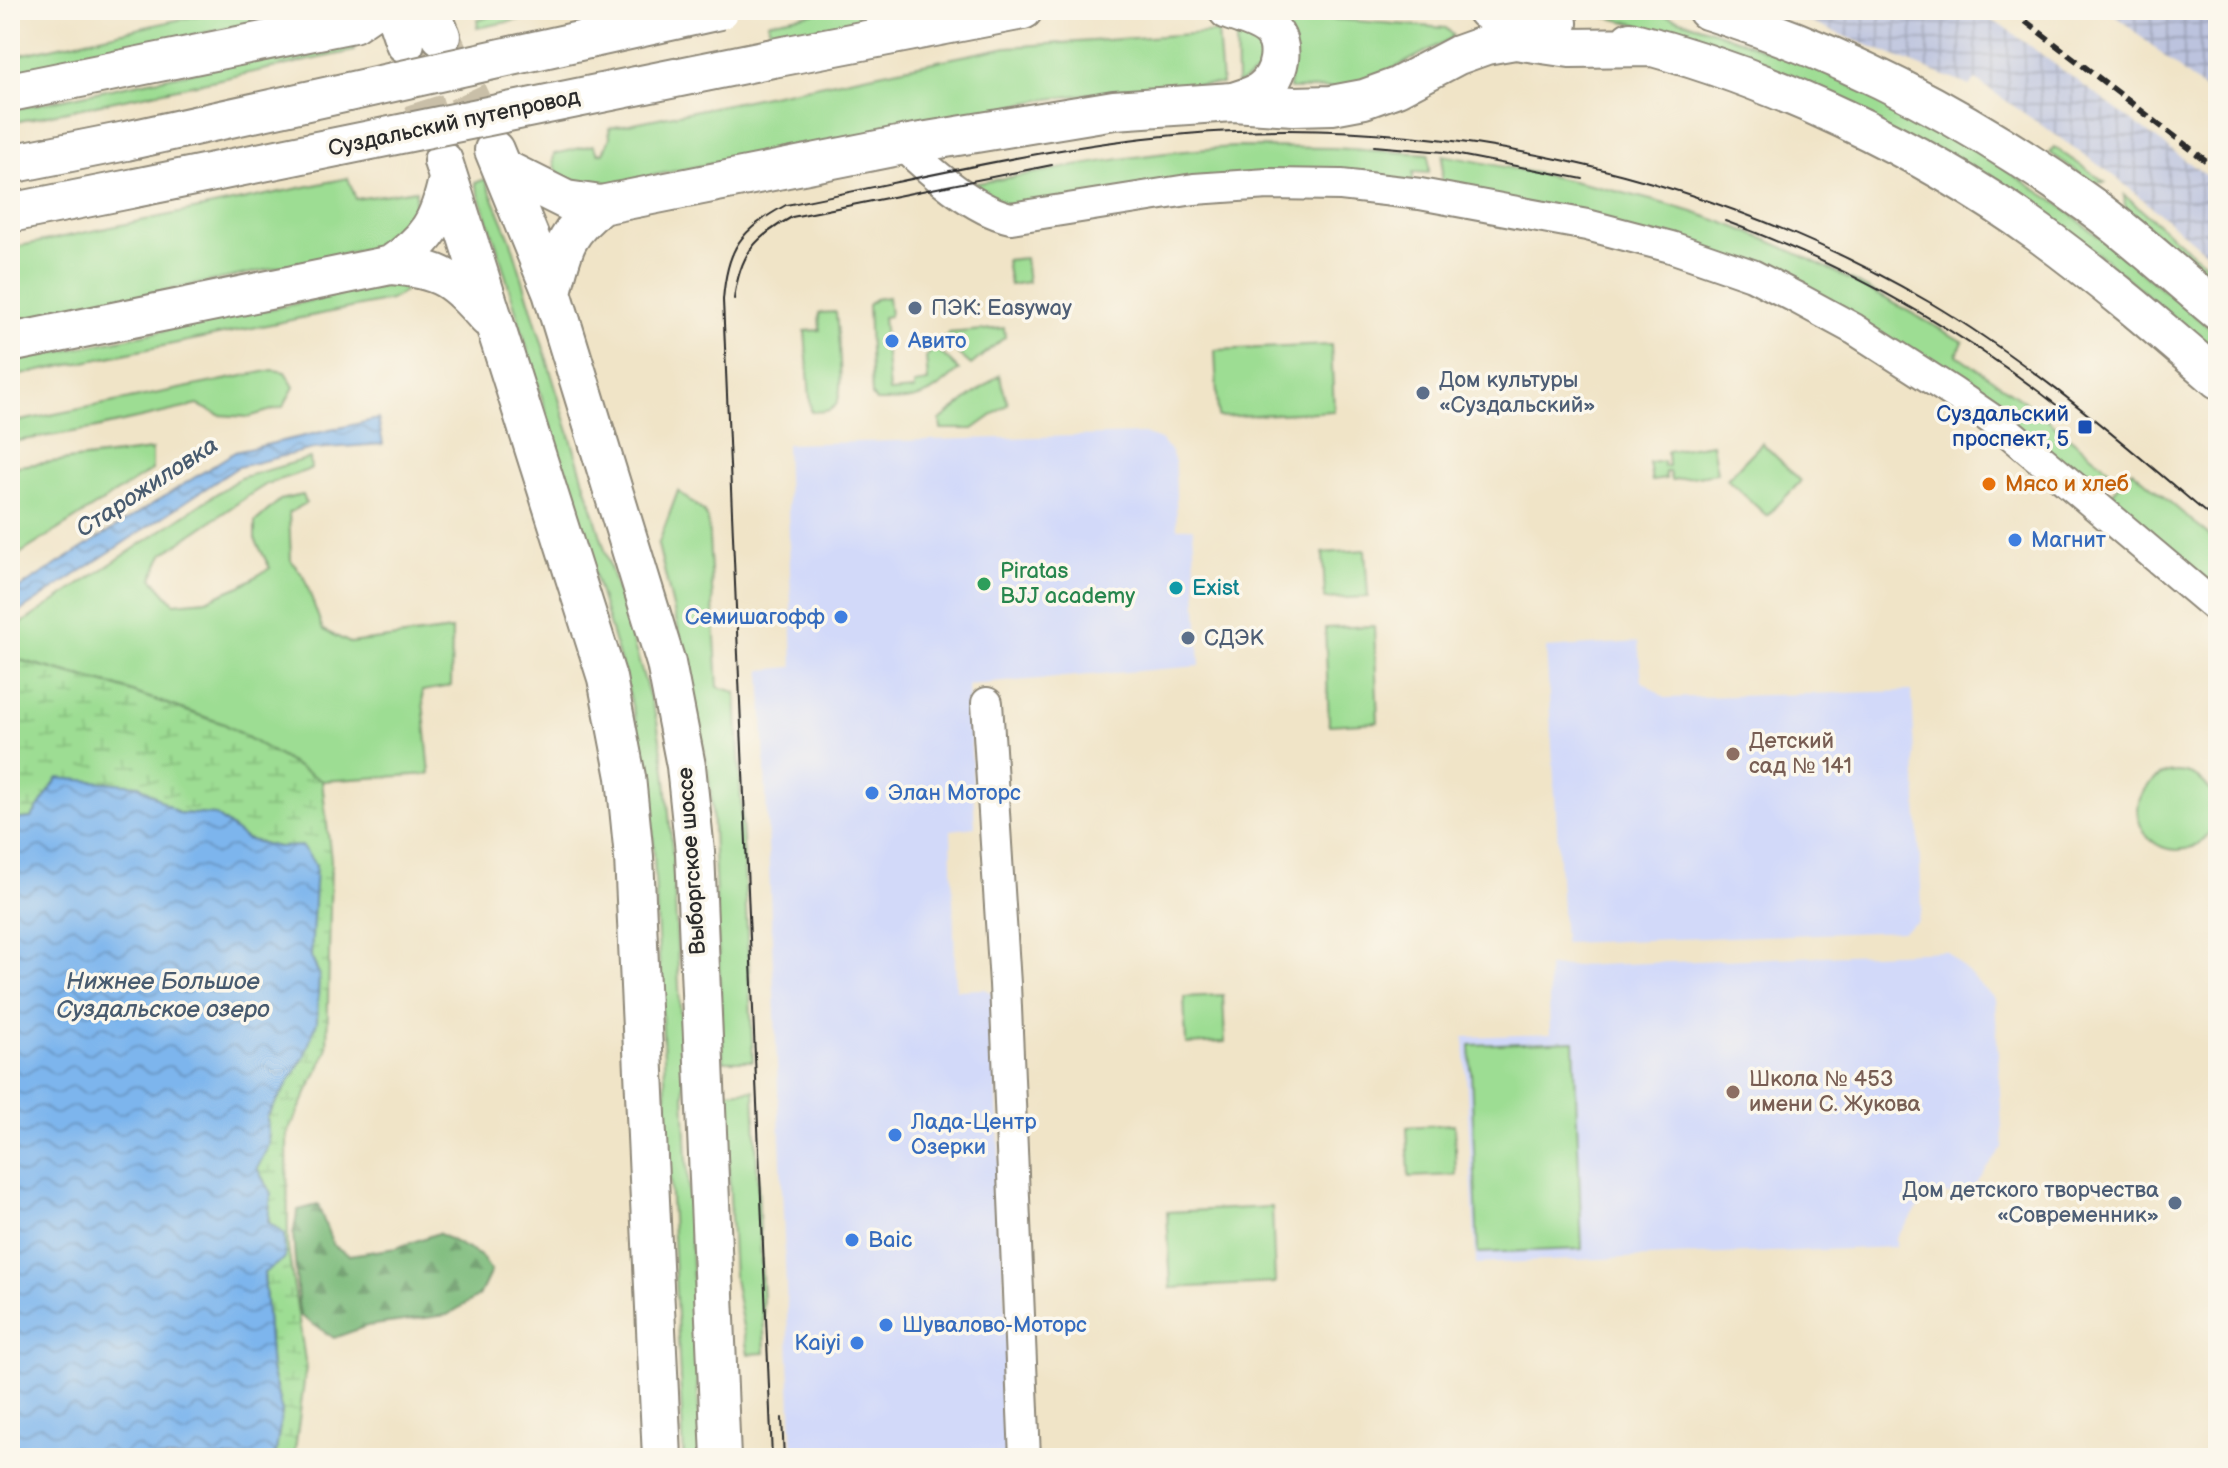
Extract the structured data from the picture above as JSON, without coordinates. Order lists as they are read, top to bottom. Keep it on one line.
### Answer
{"streets":{"main road":["Суздальский путепровод","Выборгское шоссе"]},"water":["Старожиловка","Нижнее Большое Суздальское озеро"],"places":{"other":["ПЭК: Easyway","Авито","Дом культуры «Суздальский»","Мясо и хлеб","Магнит","Piratas BJJ academy","Exist","Семишагофф","СДЭК","Детский сад № 141","Элан Моторс","Школа № 453 имени С. Жукова","Лада-Центр Озерки","Дом детского творчества «Современник»","Baic","Шувалово-Моторс","Kaiyi"],"transit":["Суздальский проспект, 5"]}}
